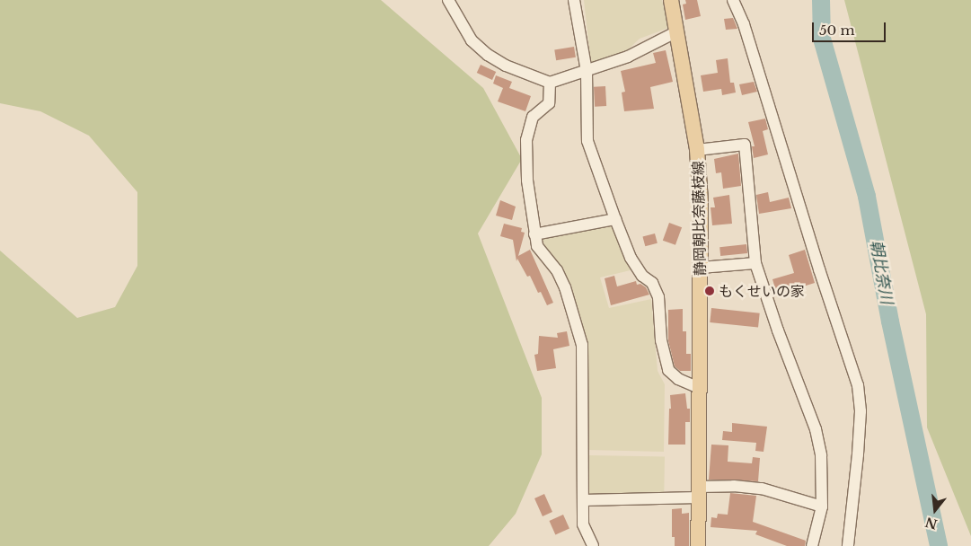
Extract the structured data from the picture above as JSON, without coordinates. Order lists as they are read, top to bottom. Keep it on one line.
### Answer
{"streets":{"main road":["静岡朝比奈藤枝線"]},"water":["朝比奈川"],"places":["もくせいの家"],"scale_bar":"50 m","north":"bottom"}
